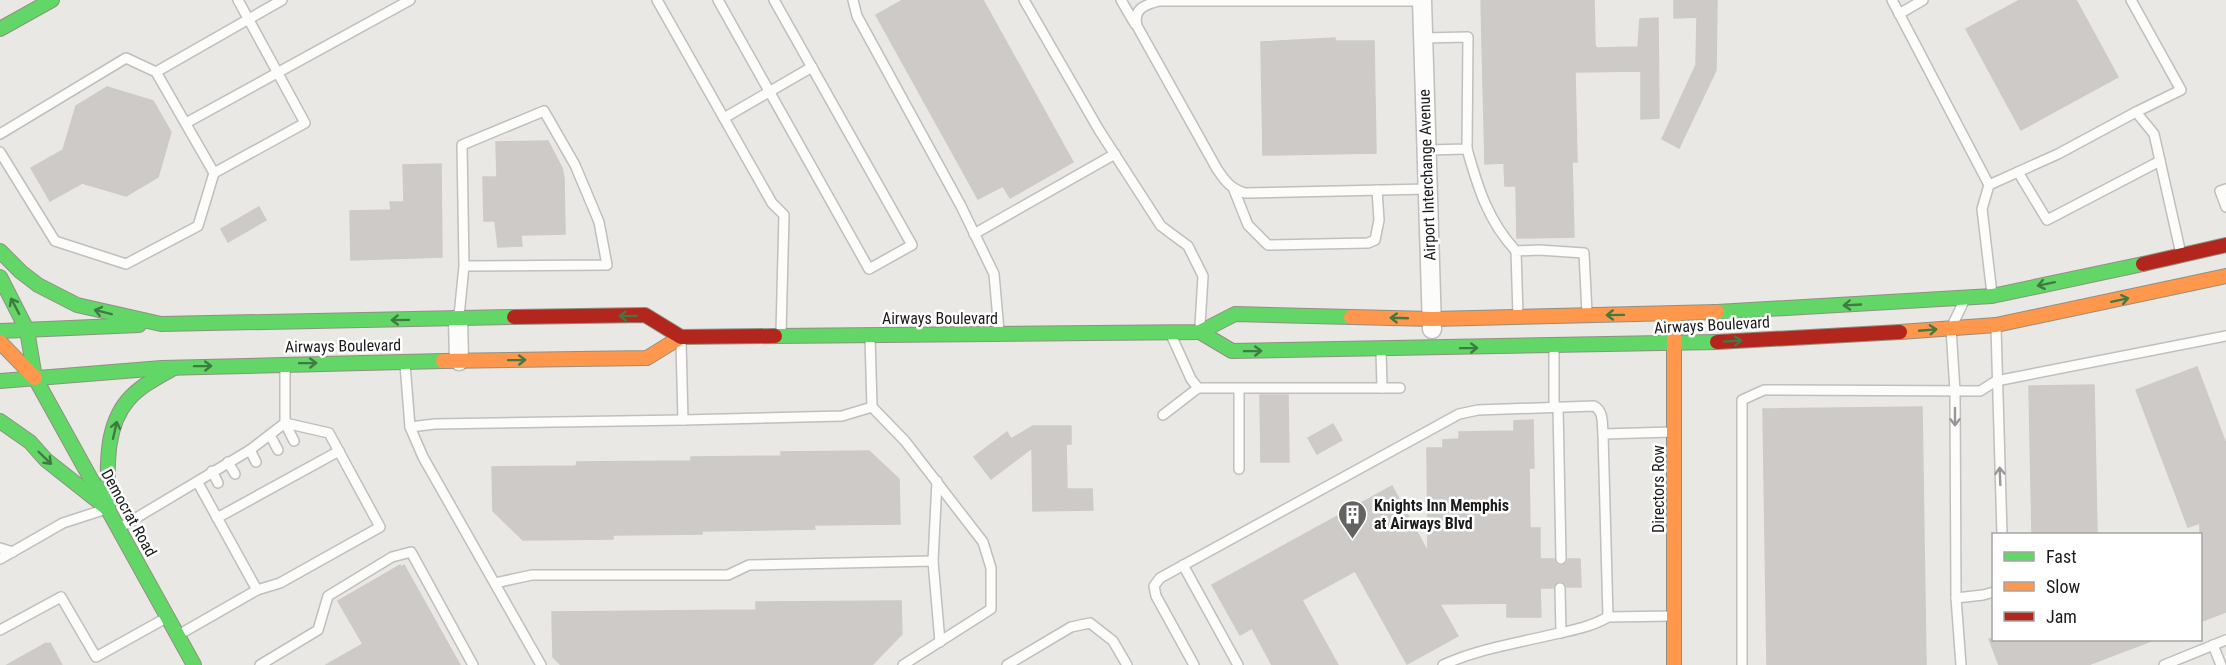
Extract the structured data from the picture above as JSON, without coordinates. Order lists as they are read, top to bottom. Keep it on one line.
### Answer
{"streets":{"main road":["Airways Boulevard","Directors Row","Democrat Road"],"street":["Airport Interchange Avenue"]},"crossings":[["Airport Interchange Avenue","Airways Boulevard"],["Airways Boulevard","Directors Row"],["Airways Boulevard","Democrat Road"]],"places":{"building":["Knights Inn Memphis at Airways Blvd"]},"legend":["Fast","Slow","Jam"]}
